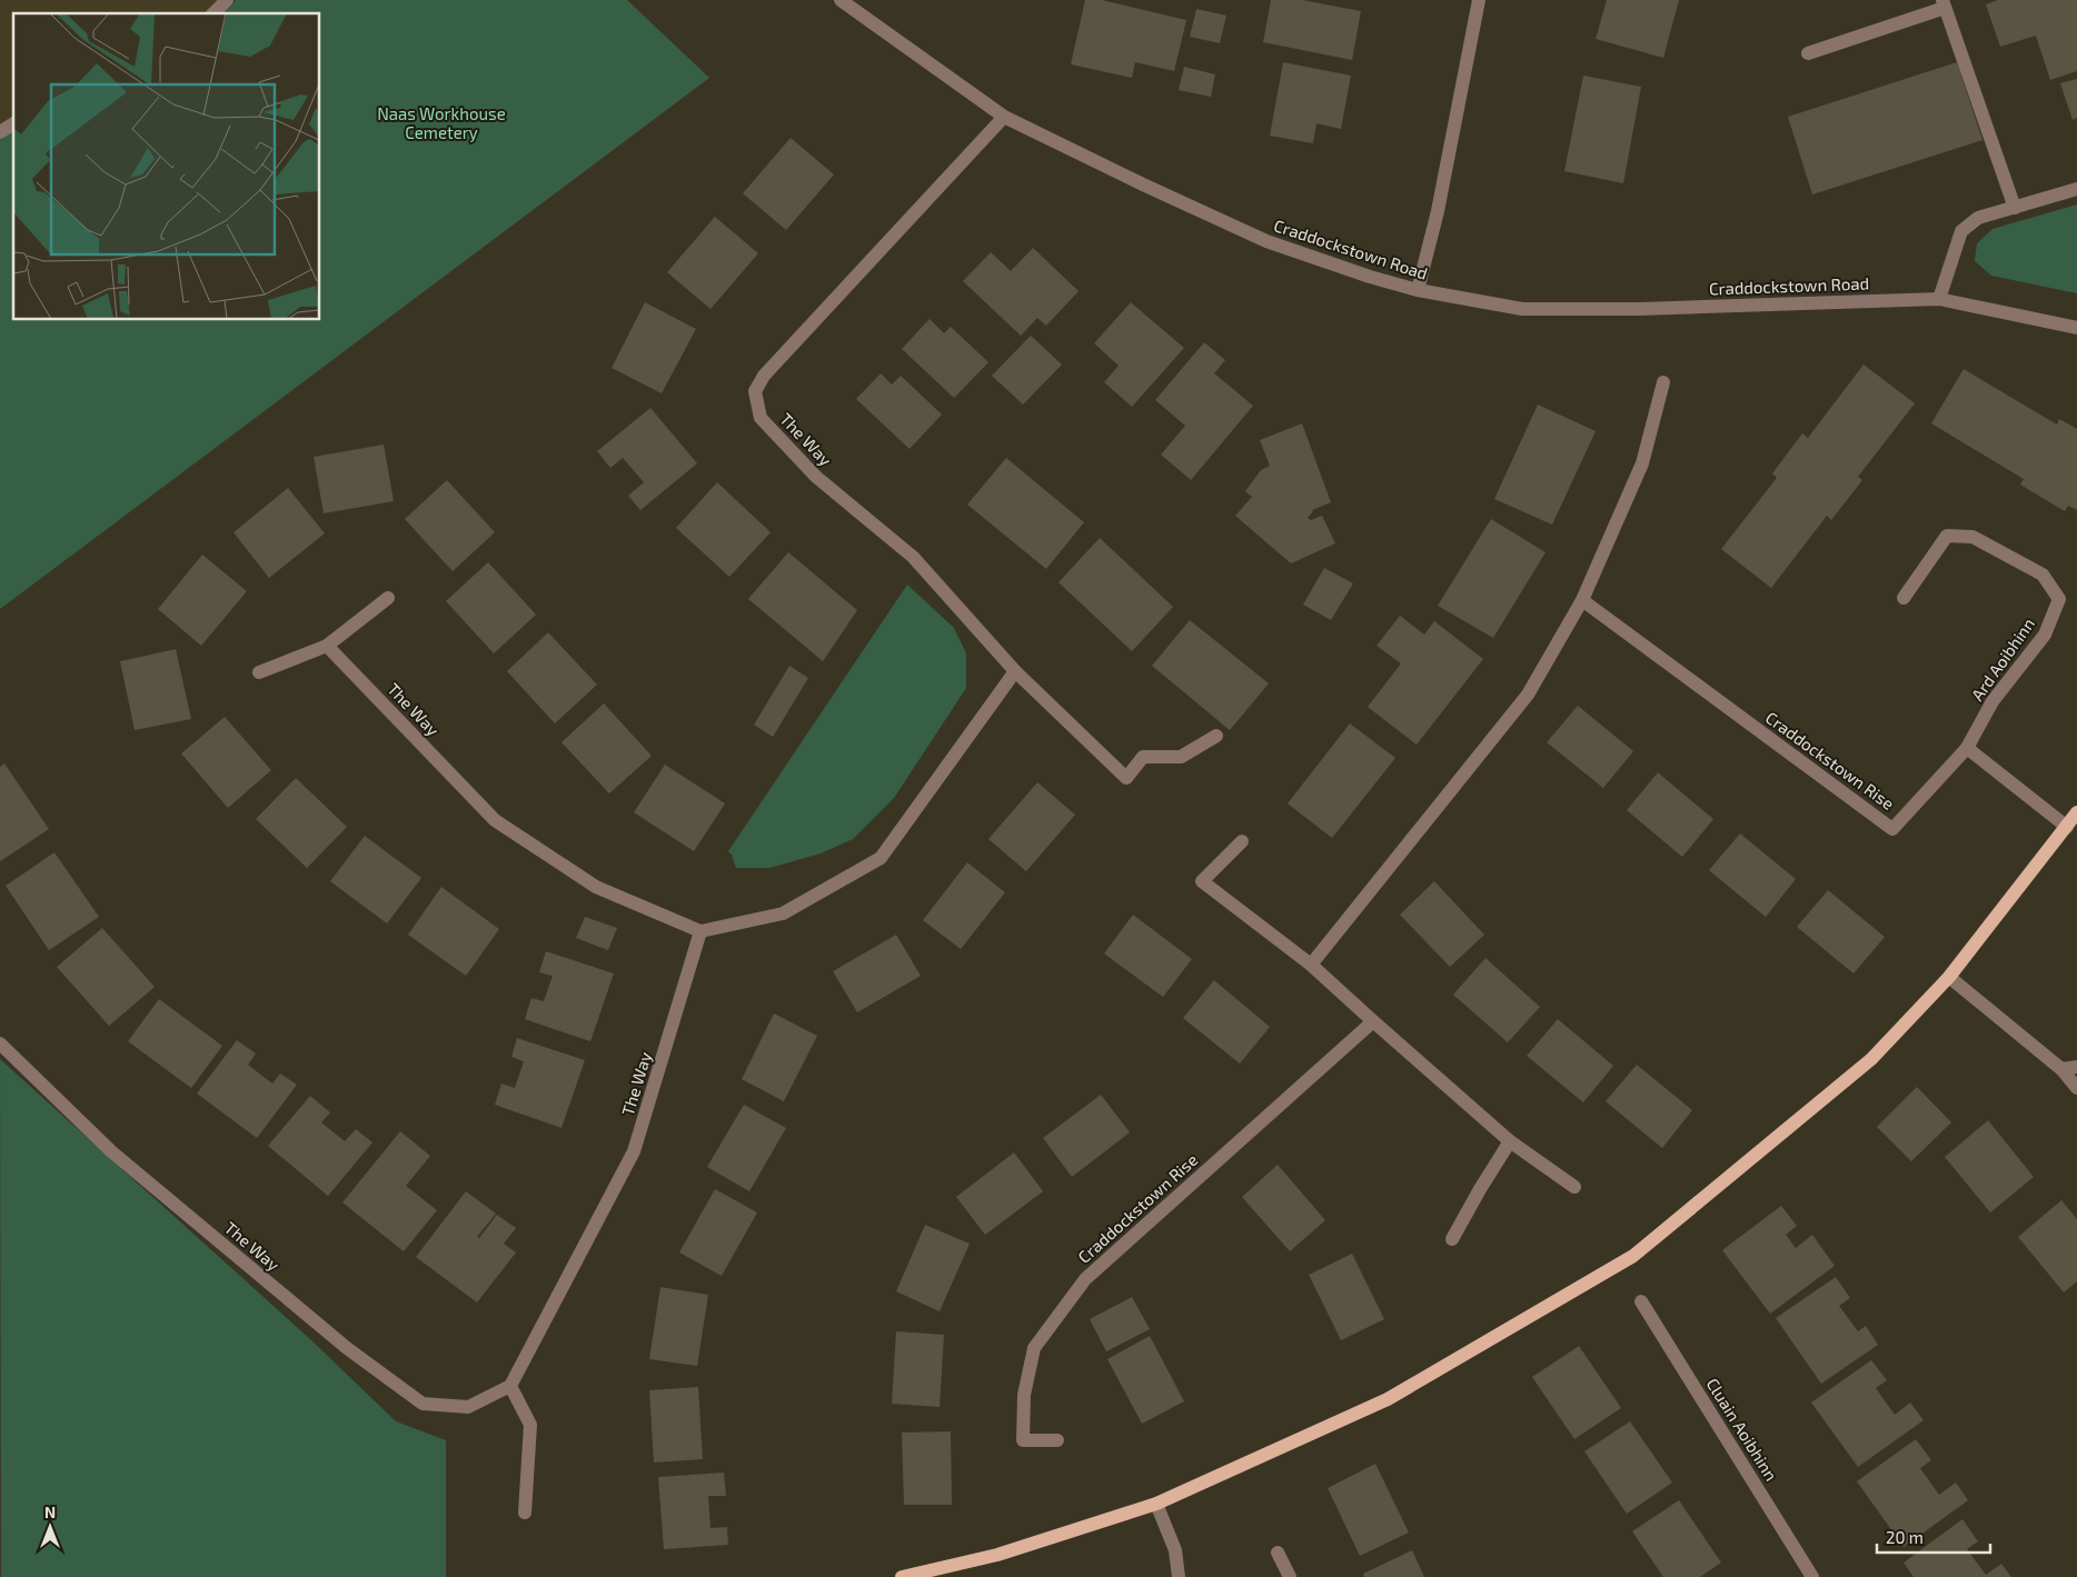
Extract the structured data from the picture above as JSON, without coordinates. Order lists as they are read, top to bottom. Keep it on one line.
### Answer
{"streets":{"street":["Craddockstown Road","The Way","Ard Aoibhinn","Craddockstown Rise","Cluain Aoibhinn"]},"crossings":[["Craddockstown Road","The Way"],["Ard Aoibhinn","Craddockstown Rise"]],"parks":["Naas Workhouse Cemetery"],"scale_bar":"20 m","north":"top"}
